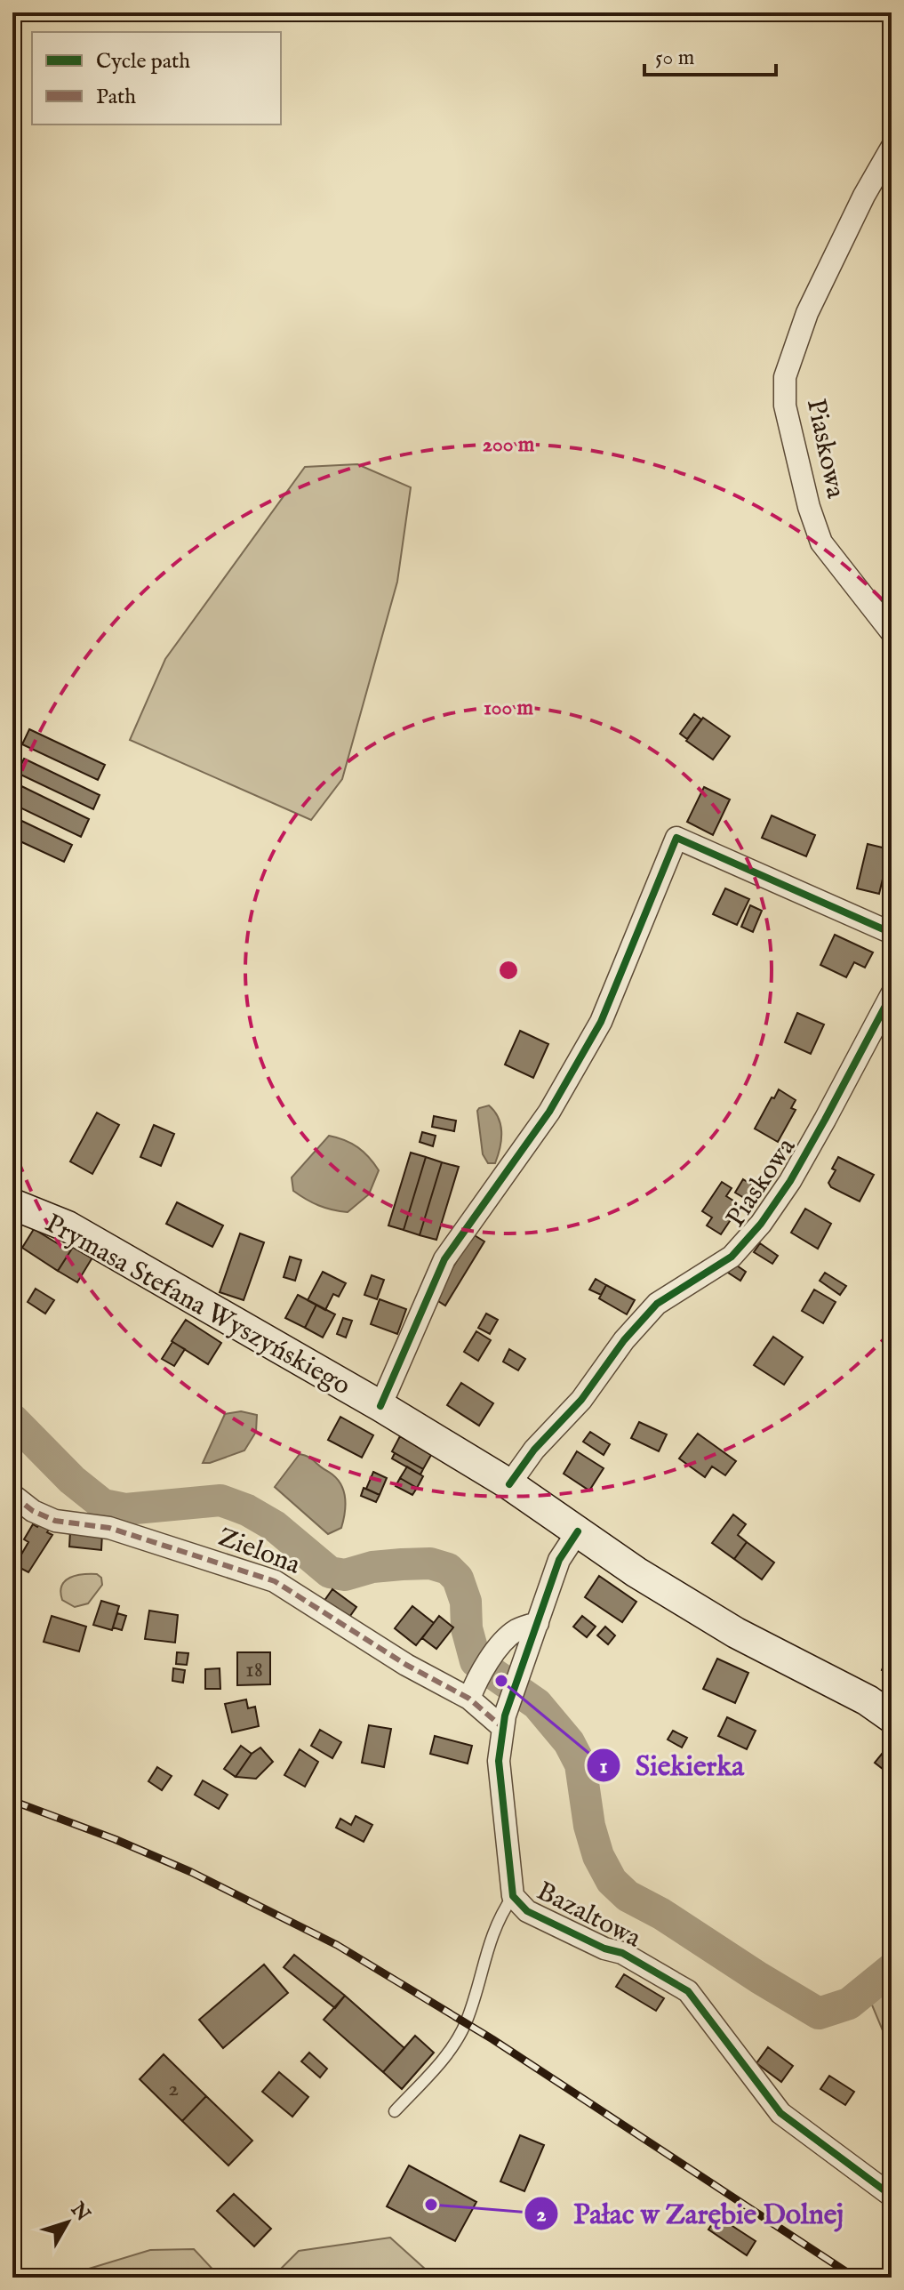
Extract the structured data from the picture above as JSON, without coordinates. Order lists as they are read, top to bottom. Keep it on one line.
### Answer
{"streets":{"main road":["Prymasa Stefana Wyszyńskiego"],"street":["Piaskowa","Zielona","Bazaltowa"]},"crossings":[["Piaskowa","Prymasa Stefana Wyszyńskiego"],["Prymasa Stefana Wyszyńskiego","Bazaltowa"],["Zielona","Bazaltowa"]],"places":["Siekierka","Pałac w Zarębie Dolnej"],"house_numbers":["18","2"],"legend":["Cycle path","Path"],"scale_bar":"50 m","north":"top right","rings":["200 m","100 m"]}
